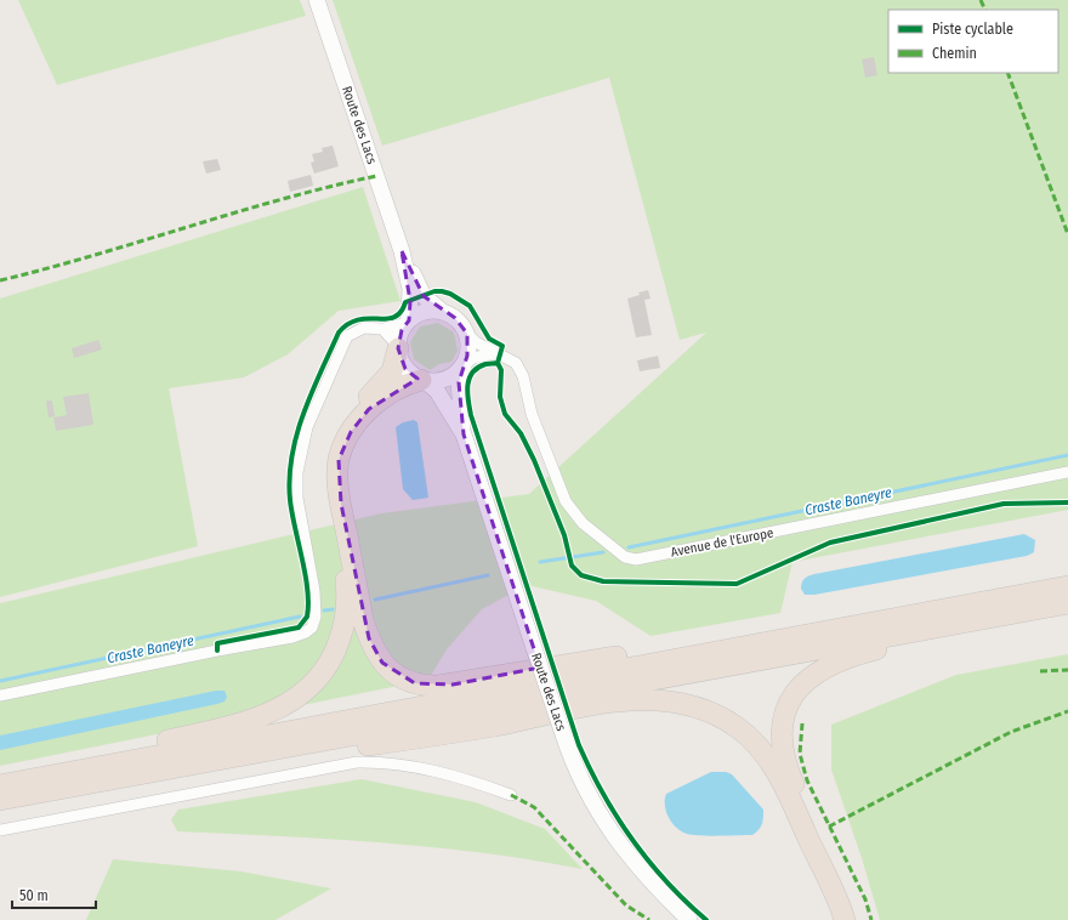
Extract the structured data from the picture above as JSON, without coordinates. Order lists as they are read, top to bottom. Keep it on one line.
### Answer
{"streets":{"main road":["Route des Lacs"],"street":["Avenue de l'Europe"]},"crossings":[["Route des Lacs","Avenue de l'Europe"]],"water":["Craste Baneyre"],"legend":["Piste cyclable","Chemin"],"scale_bar":"50 m"}
